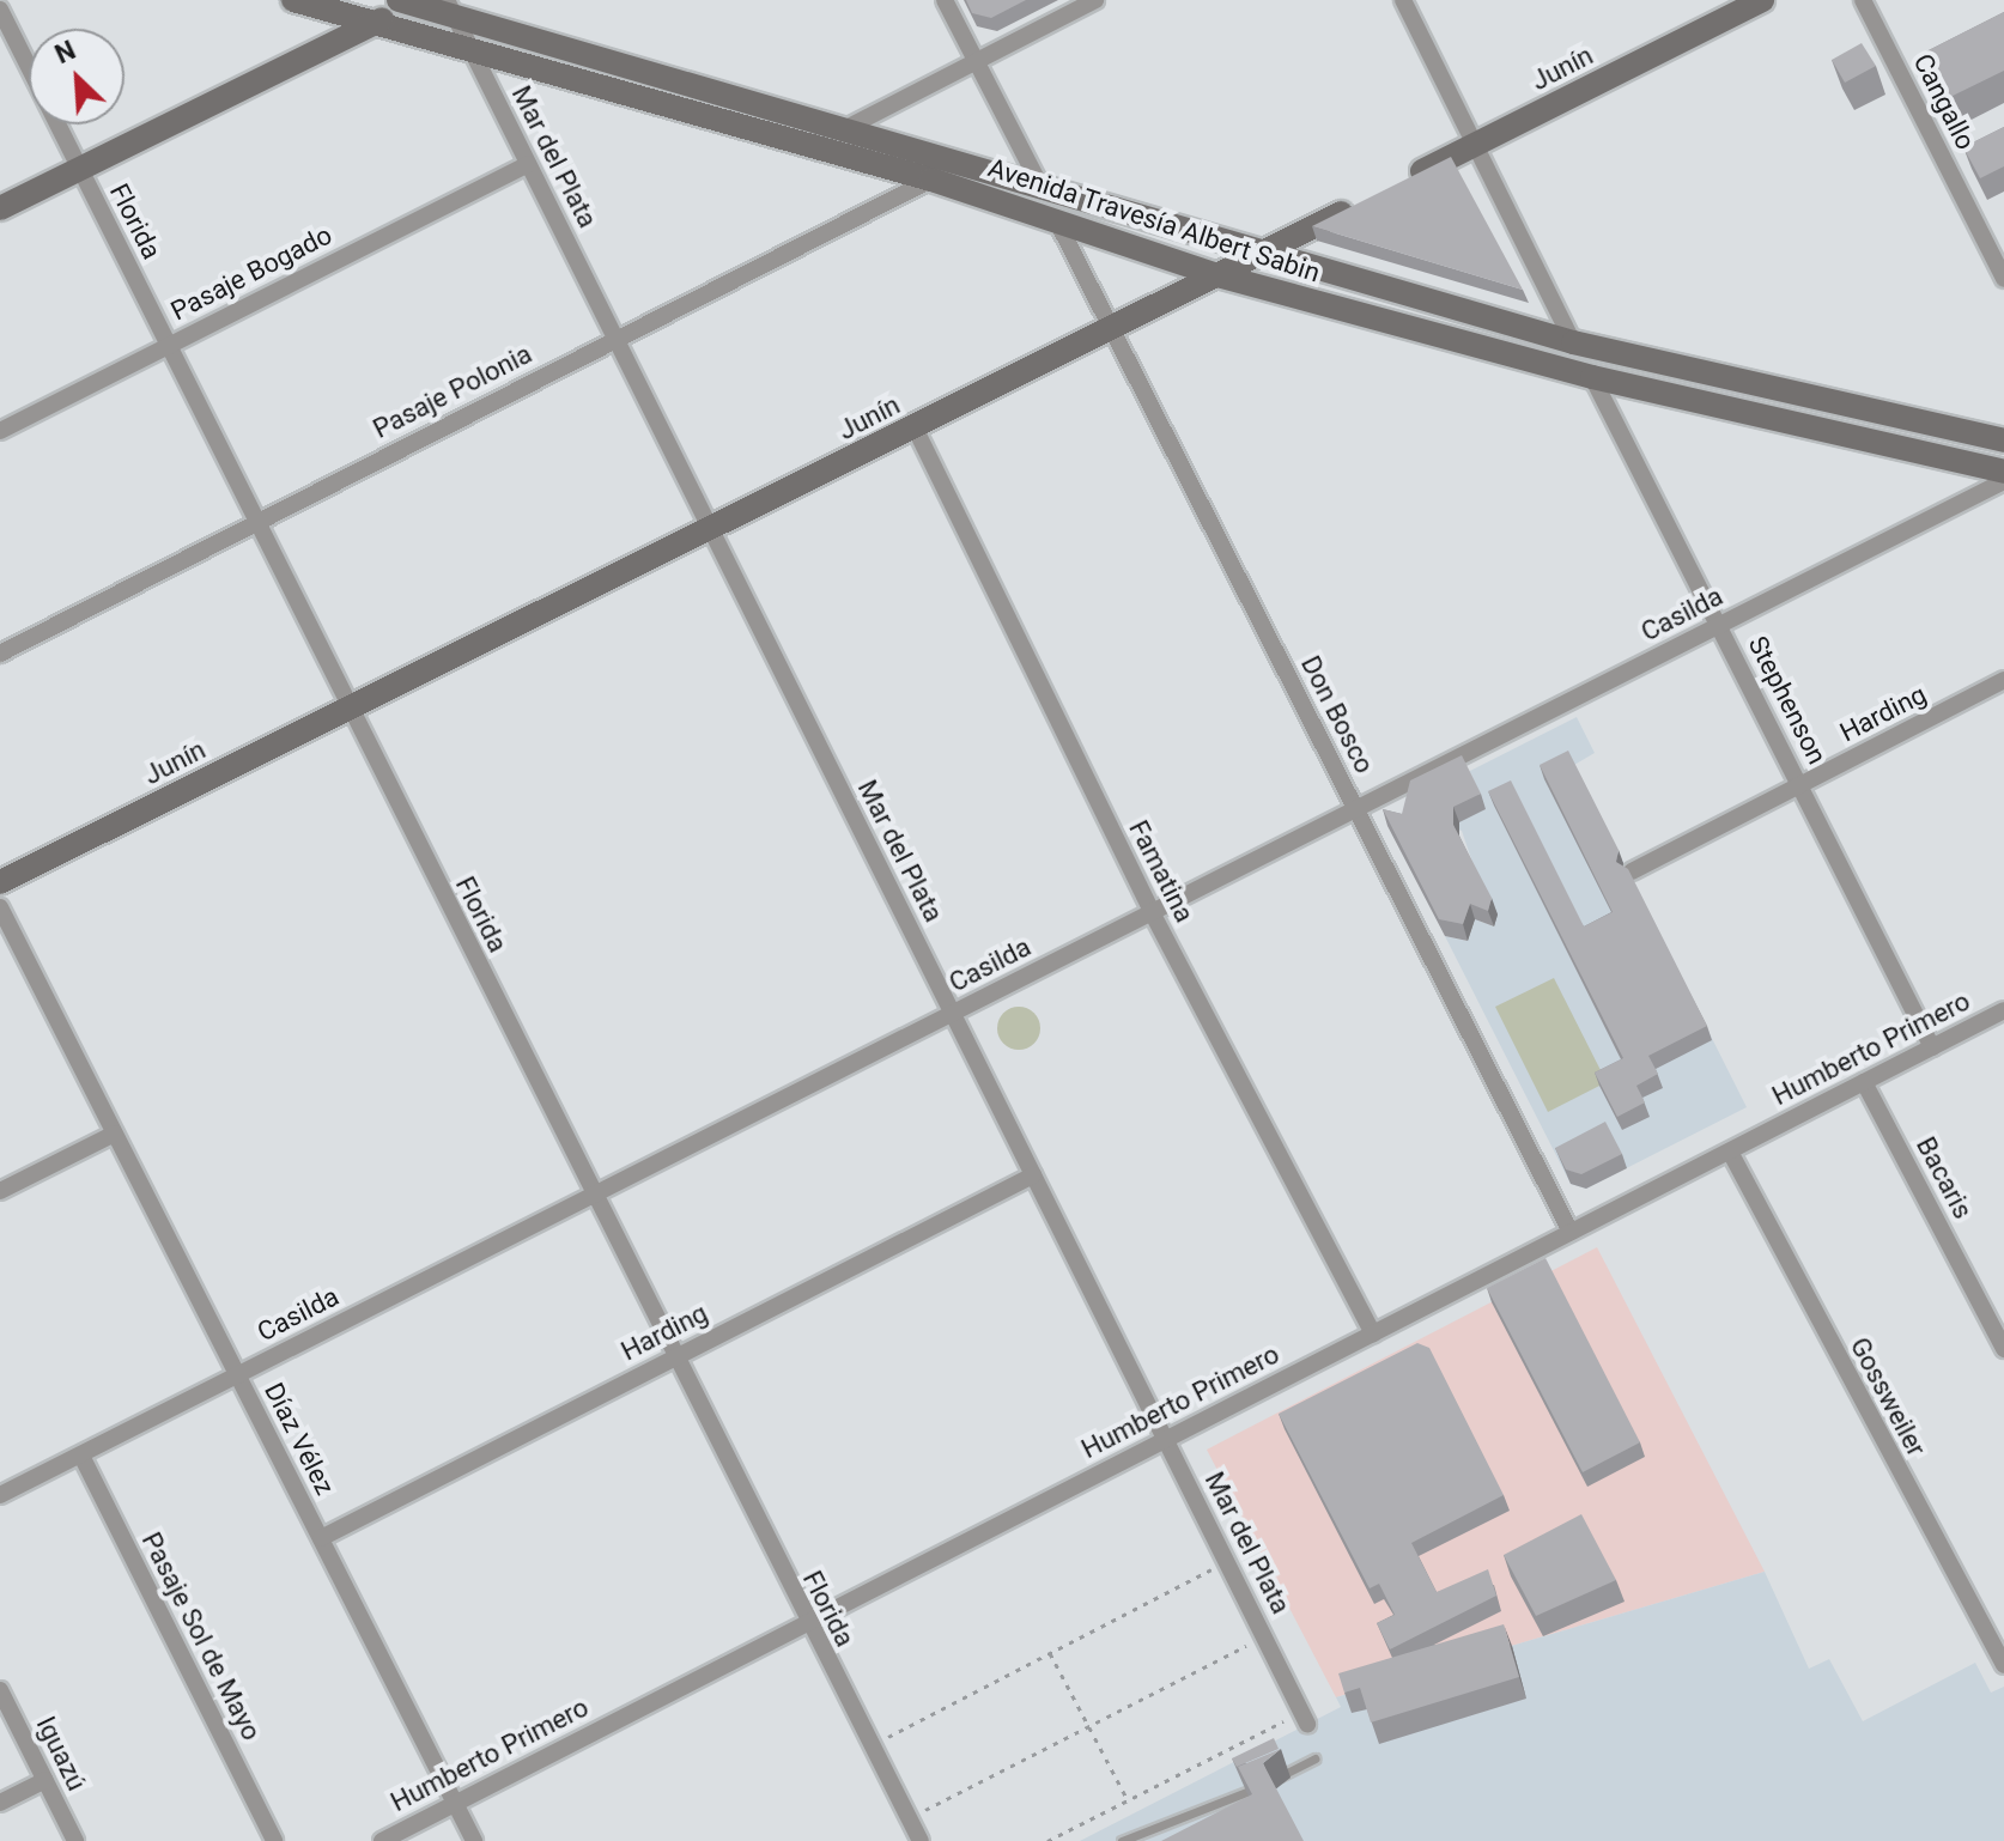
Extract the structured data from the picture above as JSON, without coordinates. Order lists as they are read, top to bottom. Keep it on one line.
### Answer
{"streets":{"main road":["Junín","Avenida Travesía Albert Sabin"],"street":["Cangallo","Mar del Plata","Florida","Pasaje Bogado","Pasaje Polonia","Casilda","Stephenson","Harding","Don Bosco","Famatina","Humberto Primero","Bacaris","Gossweiler","Díaz Vélez","Pasaje Sol de Mayo","Iguazú"]},"crossings":[["Junín","Mar del Plata"],["Junín","Avenida Travesía Albert Sabin"],["Junín","Florida"],["Junín","Don Bosco"],["Junín","Famatina"],["Mar del Plata","Avenida Travesía Albert Sabin"],["Mar del Plata","Pasaje Bogado"],["Mar del Plata","Pasaje Polonia"],["Mar del Plata","Casilda"],["Mar del Plata","Harding"],["Mar del Plata","Humberto Primero"],["Avenida Travesía Albert Sabin","Pasaje Polonia"],["Avenida Travesía Albert Sabin","Stephenson"],["Avenida Travesía Albert Sabin","Don Bosco"],["Florida","Pasaje Bogado"],["Florida","Pasaje Polonia"],["Florida","Casilda"],["Florida","Harding"],["Florida","Humberto Primero"],["Casilda","Stephenson"],["Casilda","Don Bosco"],["Casilda","Famatina"],["Casilda","Díaz Vélez"],["Casilda","Pasaje Sol de Mayo"],["Stephenson","Harding"],["Stephenson","Humberto Primero"],["Harding","Díaz Vélez"],["Don Bosco","Humberto Primero"],["Famatina","Humberto Primero"],["Humberto Primero","Bacaris"],["Humberto Primero","Gossweiler"],["Humberto Primero","Díaz Vélez"]],"north":"top left"}
